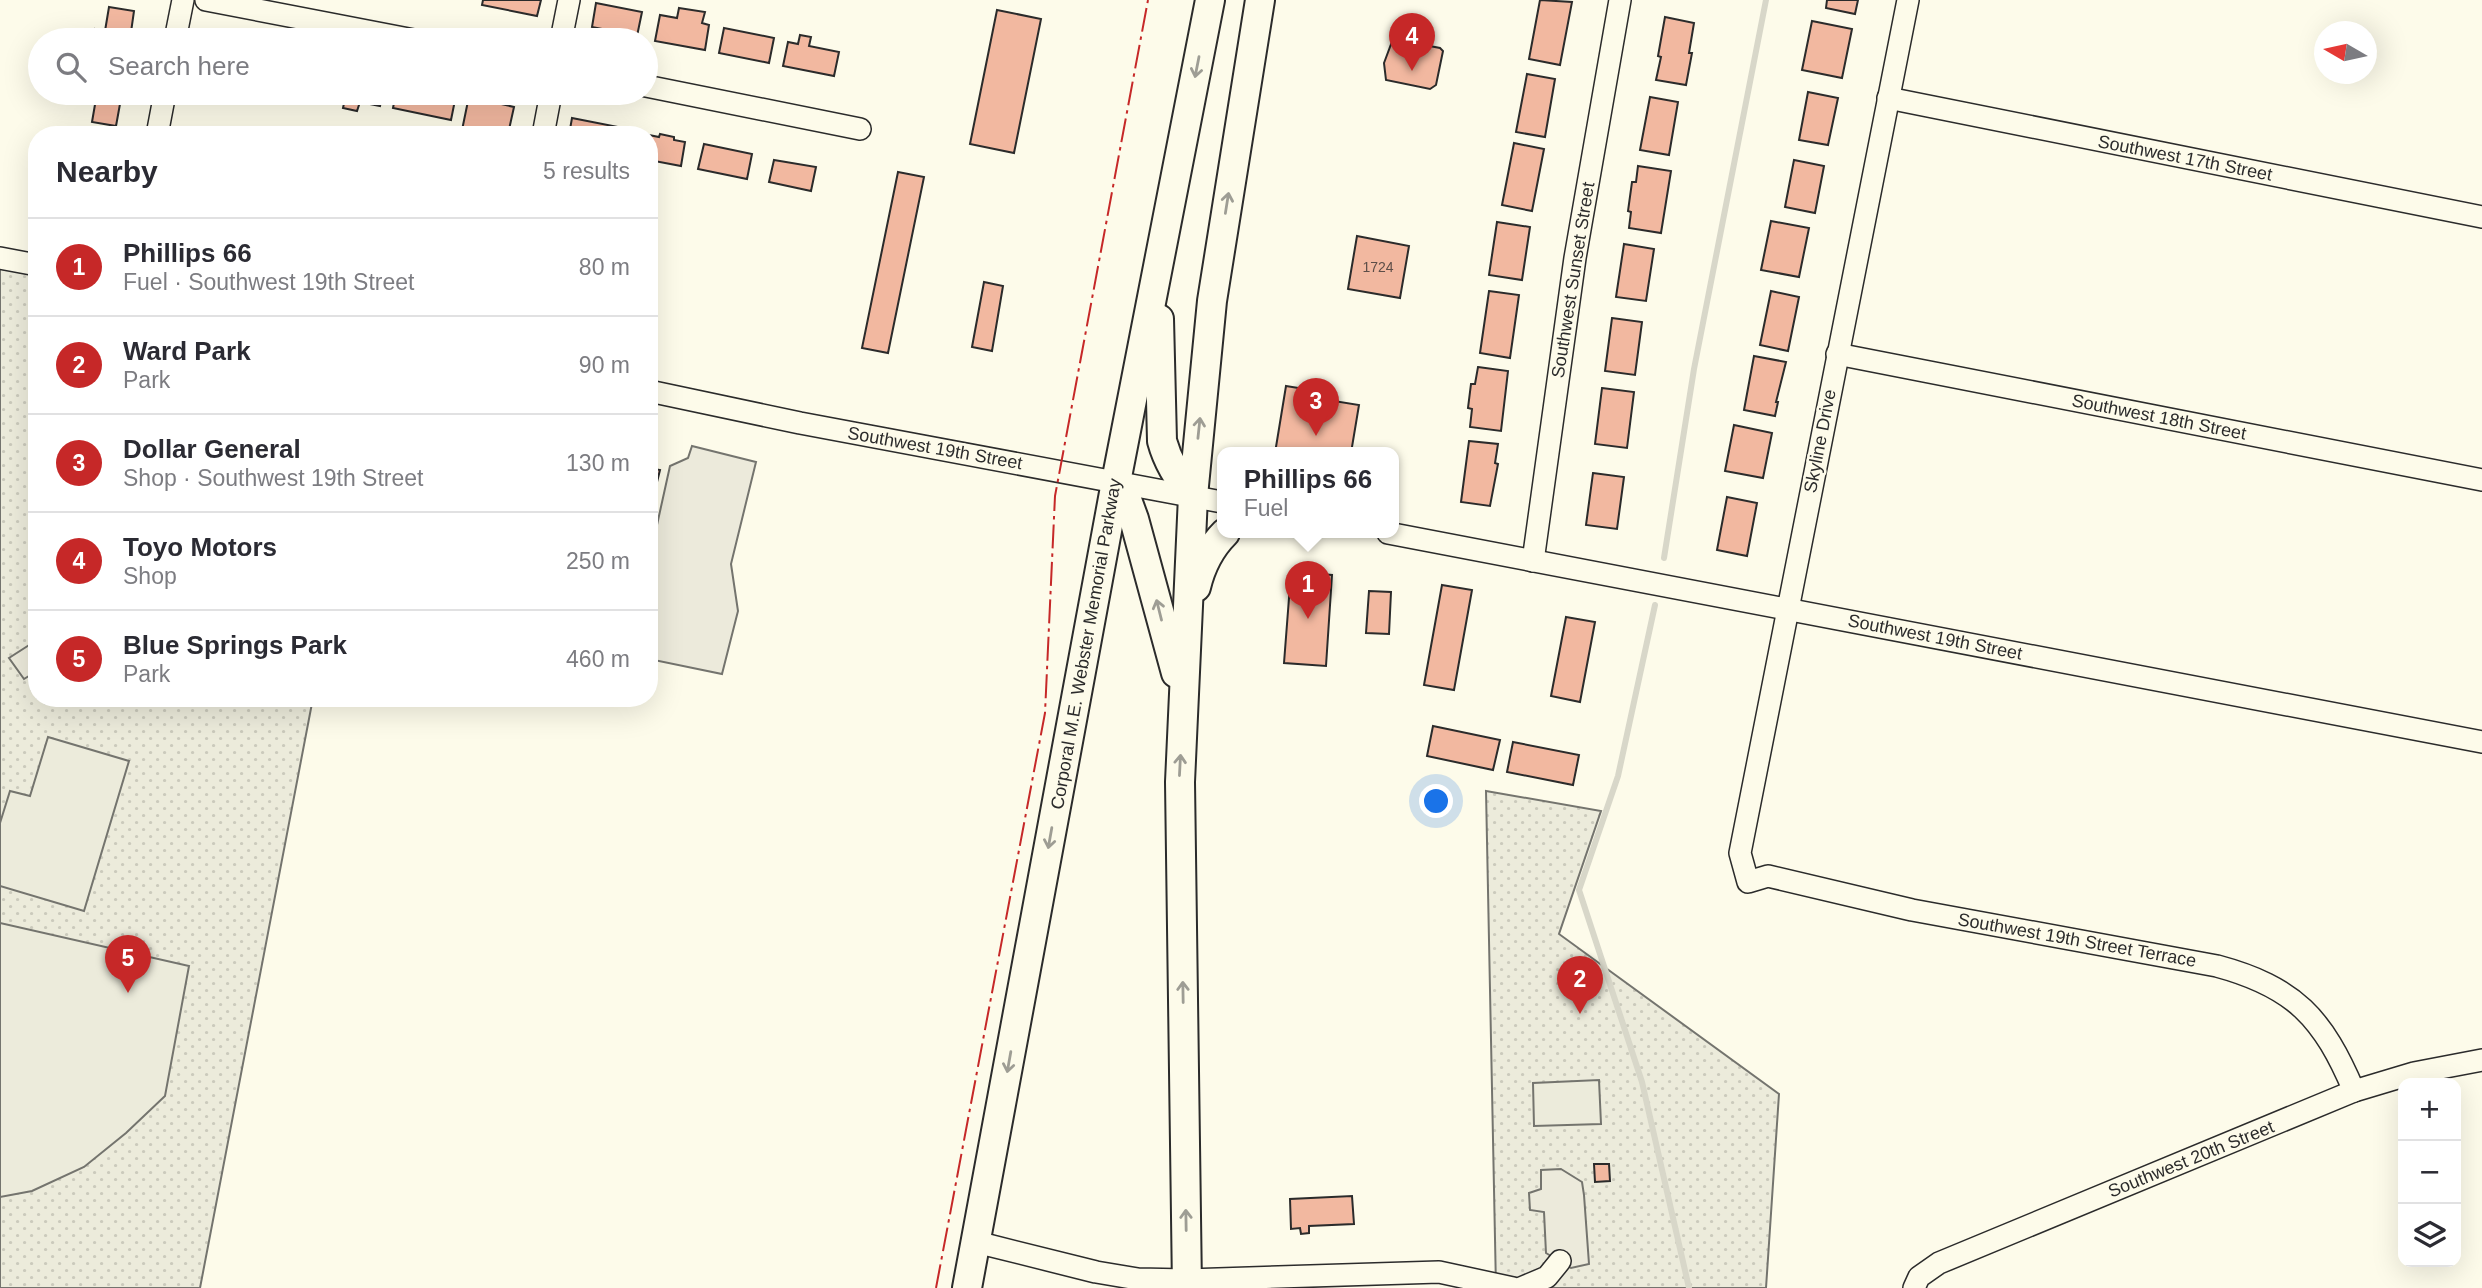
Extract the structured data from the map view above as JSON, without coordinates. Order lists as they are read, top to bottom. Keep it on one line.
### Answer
{"streets":{"main road":["Corporal M.E. Webster Memorial Parkway"],"street":["Southwest 17th Street","Southwest Sunset Street","Southwest 18th Street","Skyline Drive","Southwest 19th Street","Southwest 19th Street Terrace","Southwest 20th Street"]},"crossings":[["Southwest 17th Street","Skyline Drive"],["Southwest Sunset Street","Southwest 19th Street"],["Southwest 18th Street","Skyline Drive"],["Skyline Drive","Southwest 19th Street"],["Skyline Drive","Southwest 19th Street Terrace"],["Southwest 19th Street","Corporal M.E. Webster Memorial Parkway"],["Southwest 19th Street Terrace","Southwest 20th Street"]],"house_numbers":["1724"],"north":"left","page":{"pins":["4","3","1","5","2"],"search":"Search here","heading":["Nearby","5 results"],"list":[{"mark":"1","name":"Phillips 66","note":"Fuel · Southwest 19th Street","value":"80 m"},{"mark":"2","name":"Ward Park","note":"Park","value":"90 m"},{"mark":"3","name":"Dollar General","note":"Shop · Southwest 19th Street","value":"130 m"},{"mark":"4","name":"Toyo Motors","note":"Shop","value":"250 m"},{"mark":"5","name":"Blue Springs Park","note":"Park","value":"460 m"}],"popup":["Phillips 66","Fuel"],"map_buttons":["+","−"]}}
